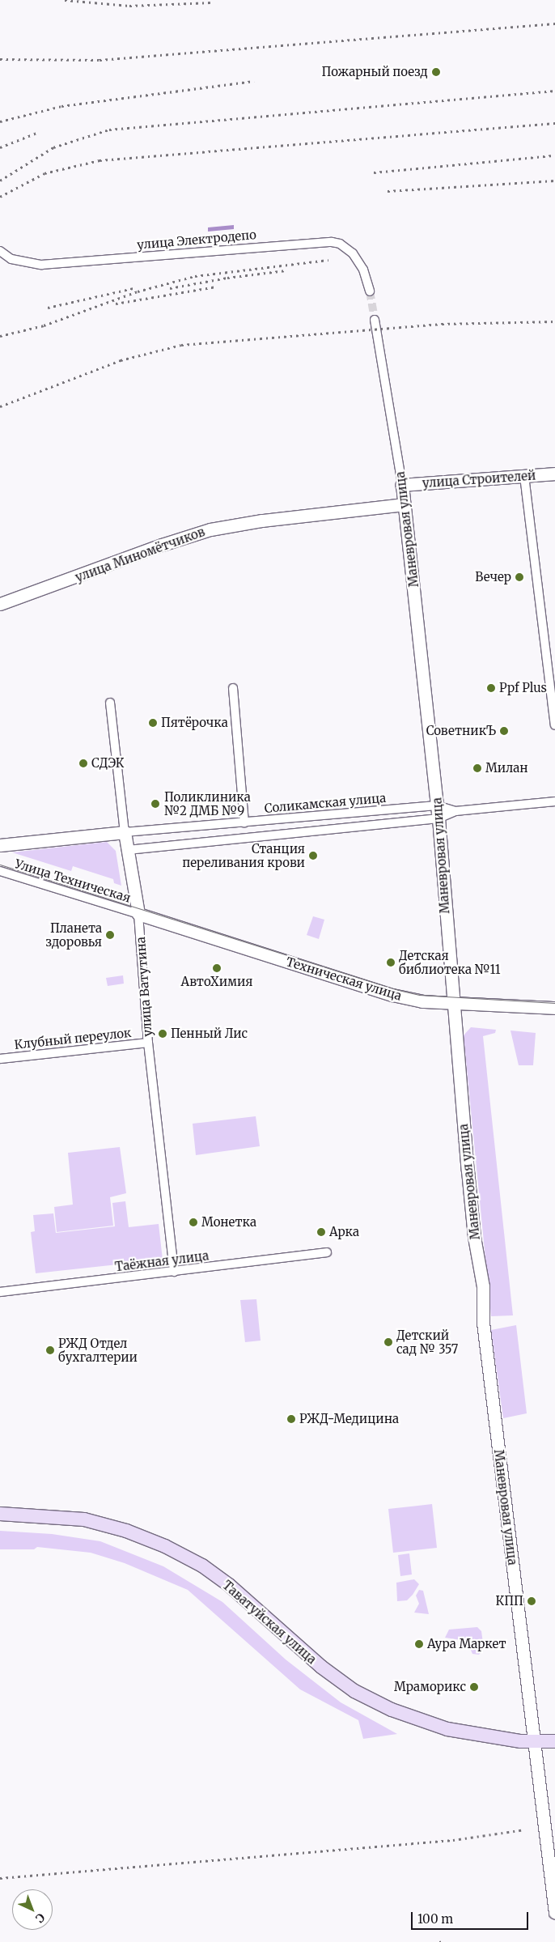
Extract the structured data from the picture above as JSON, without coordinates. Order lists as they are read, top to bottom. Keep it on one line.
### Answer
{"streets":{"main road":["Таватуйская улица"],"street":["улица Электродепо","улица Строителей","Маневровая улица","улица Миномётчиков","Соликамская улица","Улица Техническая","Техническая улица","улица Ватутина","Клубный переулок","Таёжная улица"]},"crossings":[["улица Строителей","Маневровая улица"],["Маневровая улица","улица Миномётчиков"],["Маневровая улица","Соликамская улица"],["Маневровая улица","Техническая улица"],["Маневровая улица","Таватуйская улица"],["Соликамская улица","улица Ватутина"],["Улица Техническая","Техническая улица"],["Улица Техническая","улица Ватутина"],["Техническая улица","улица Ватутина"],["улица Ватутина","Клубный переулок"],["улица Ватутина","Таёжная улица"]],"places":["Пожарный поезд","Вечер","Ppf Plus","Пятёрочка","СоветникЪ","СДЭК","Милан","Поликлиника №2 ДМБ №9","Станция переливания крови","Планета здоровья","Детская библиотека №11","АвтоХимия","Пенный Лис","Монетка","Арка","Детский сад № 357","РЖД Отдел бухгалтерии","РЖД-Медицина","КПП","Аура Маркет","Мраморикс"],"scale_bar":"100 m","north":"bottom right"}
